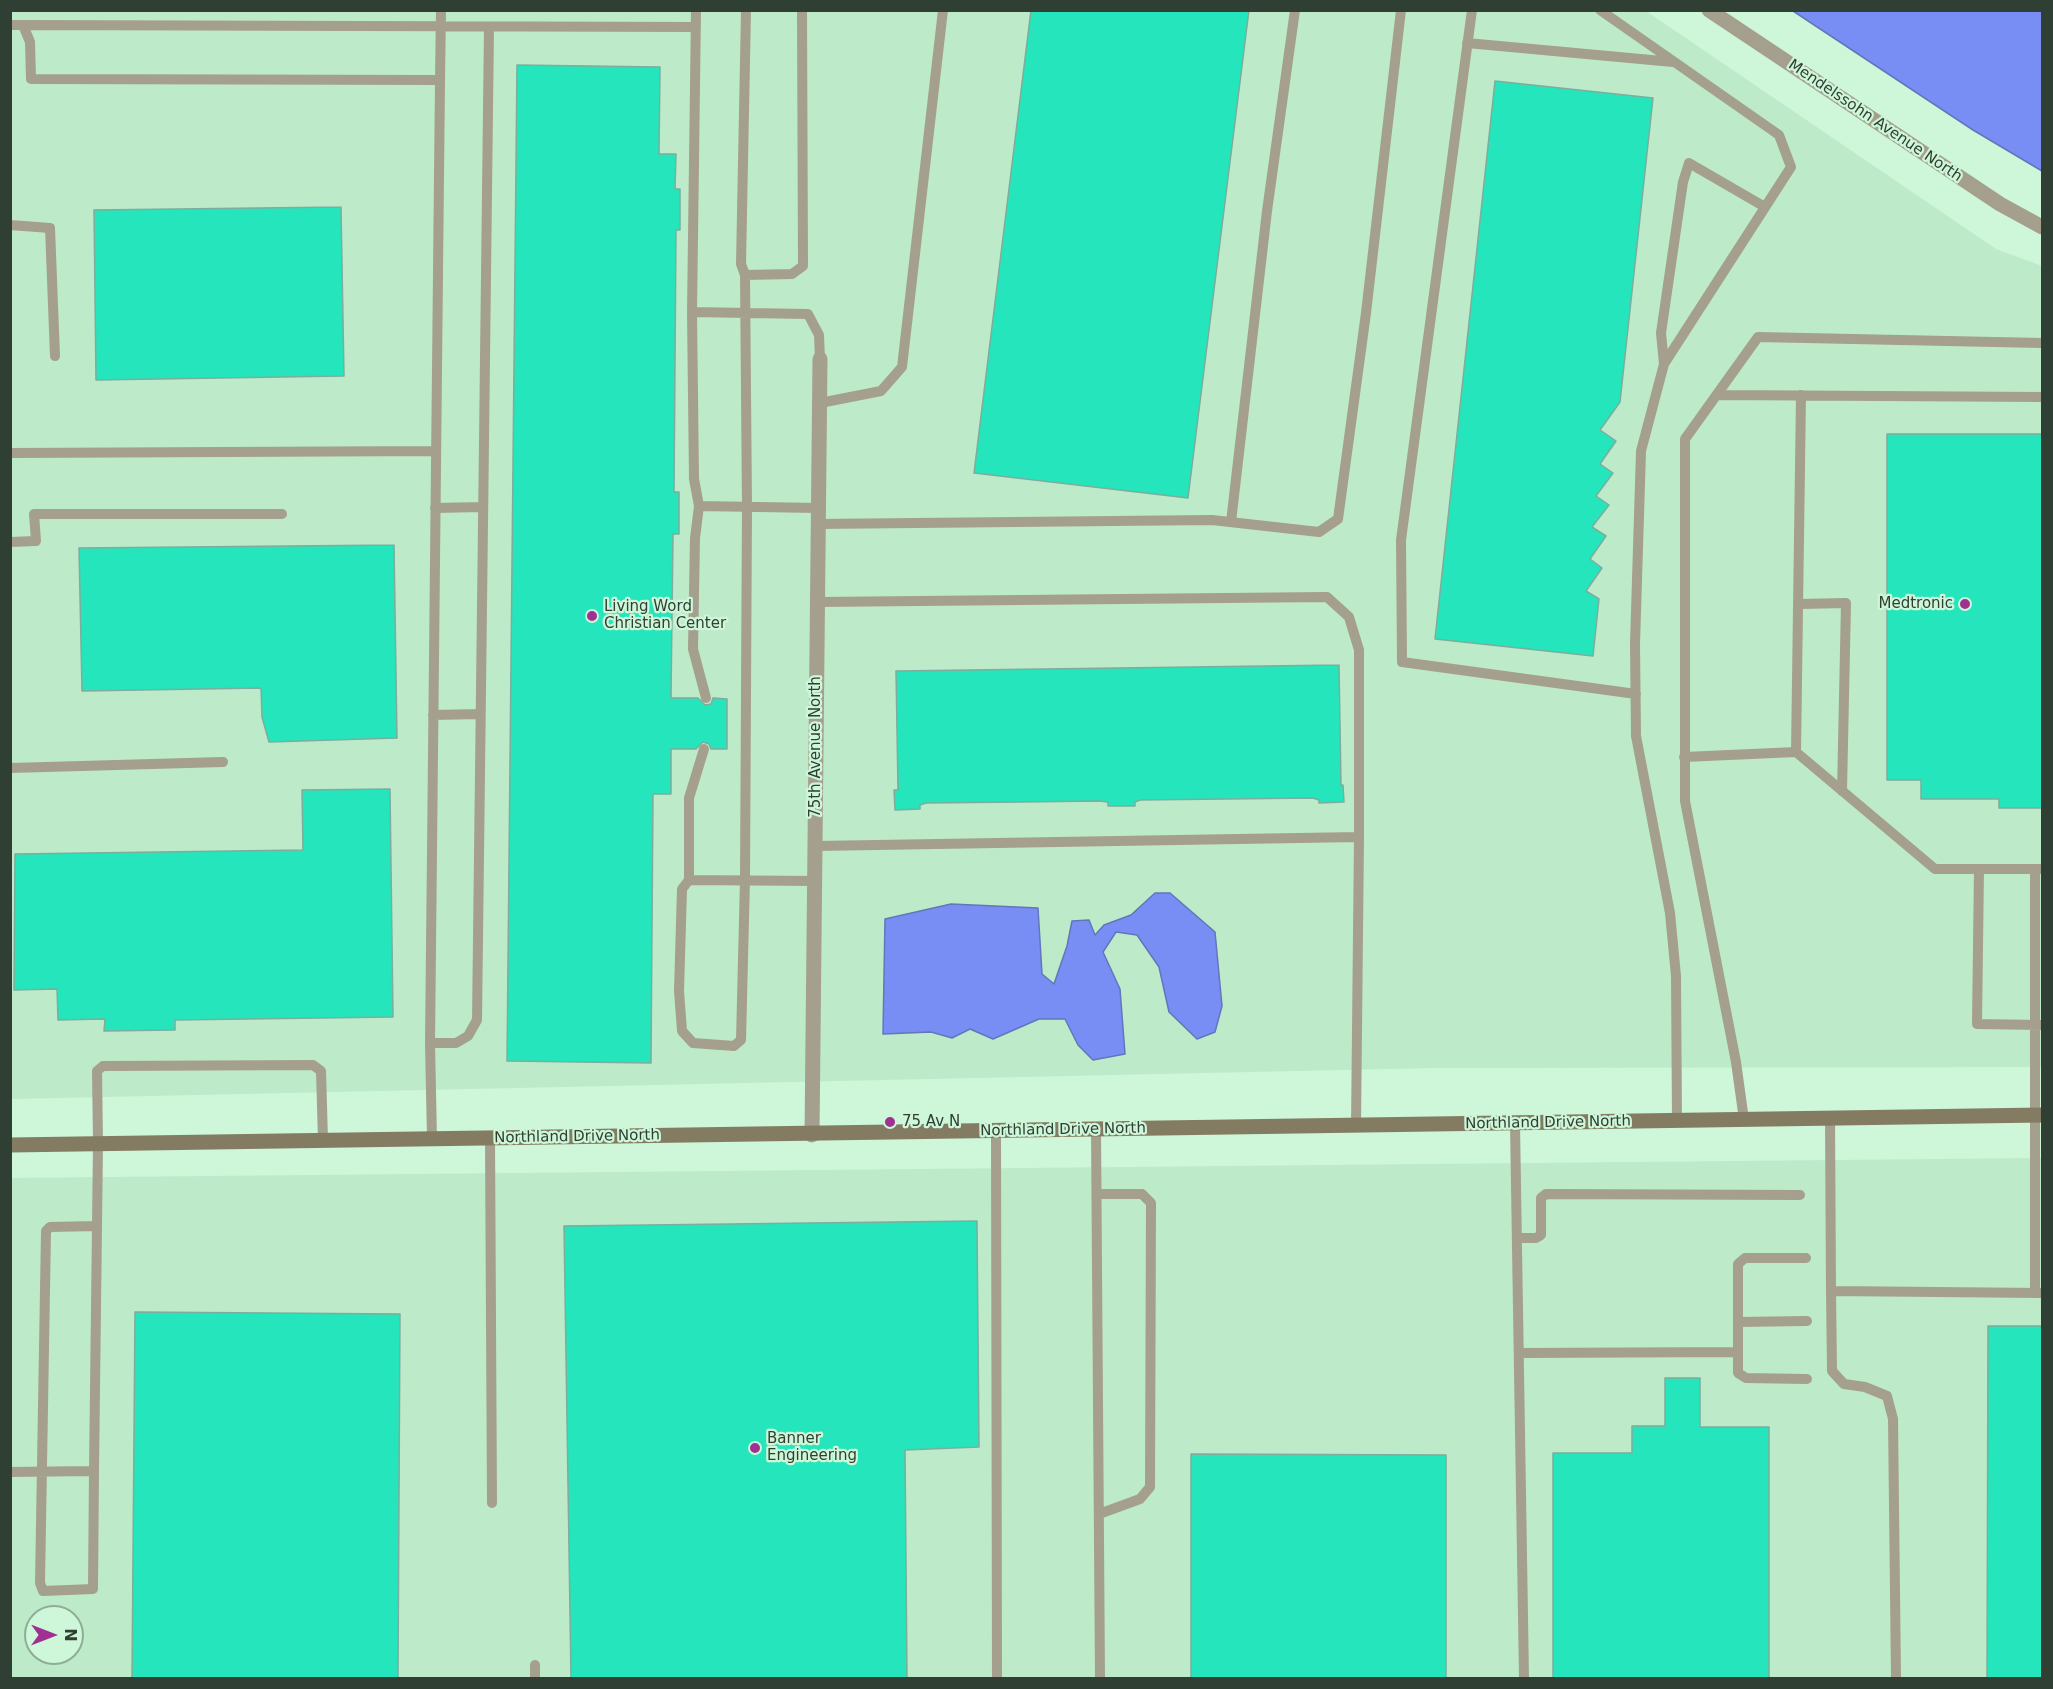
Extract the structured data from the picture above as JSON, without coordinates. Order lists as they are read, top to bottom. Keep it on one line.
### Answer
{"streets":{"street":["Mendelssohn Avenue North","75th Avenue North","Northland Drive North"]},"crossings":[["75th Avenue North","Northland Drive North"]],"places":["Medtronic","Living Word Christian Center","75 Av N","Banner Engineering"],"north":"right"}
